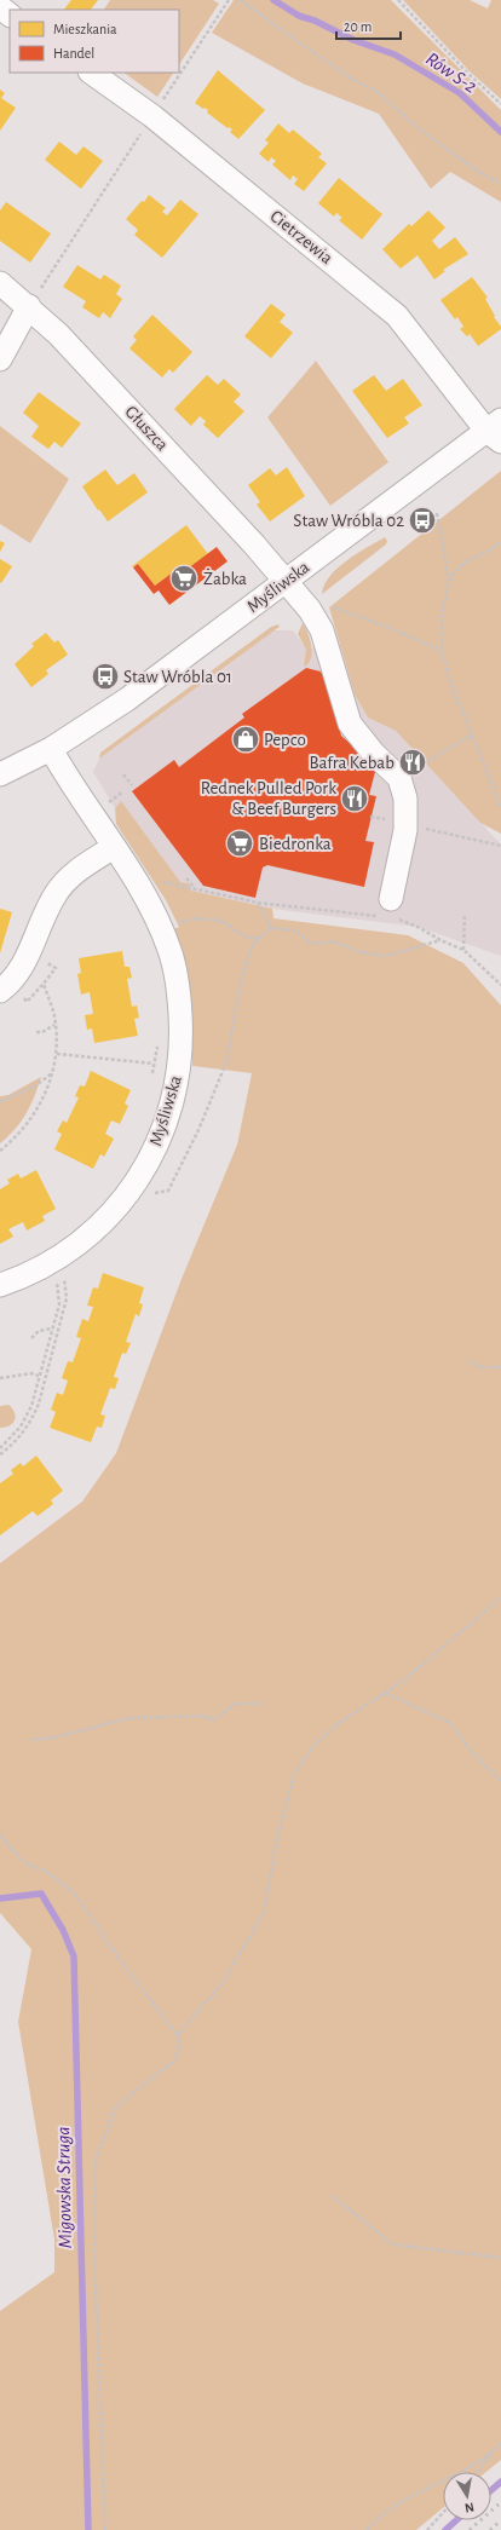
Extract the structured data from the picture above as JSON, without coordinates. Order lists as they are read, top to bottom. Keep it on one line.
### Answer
{"streets":{"street":["Cietrzewia","Głuszca","Myśliwska"]},"crossings":[["Cietrzewia","Myśliwska"],["Głuszca","Myśliwska"]],"water":["Rów S-2","Migowska Struga"],"places":{"bus stop":["Staw Wróbla 02","Staw Wróbla 01"],"supermarket":["Żabka","Biedronka"],"shop":["Pepco"],"restaurant":["Bafra Kebab","Rednek Pulled Pork & Beef Burgers"]},"legend":["Mieszkania","Handel"],"scale_bar":"20 m","north":"bottom"}
